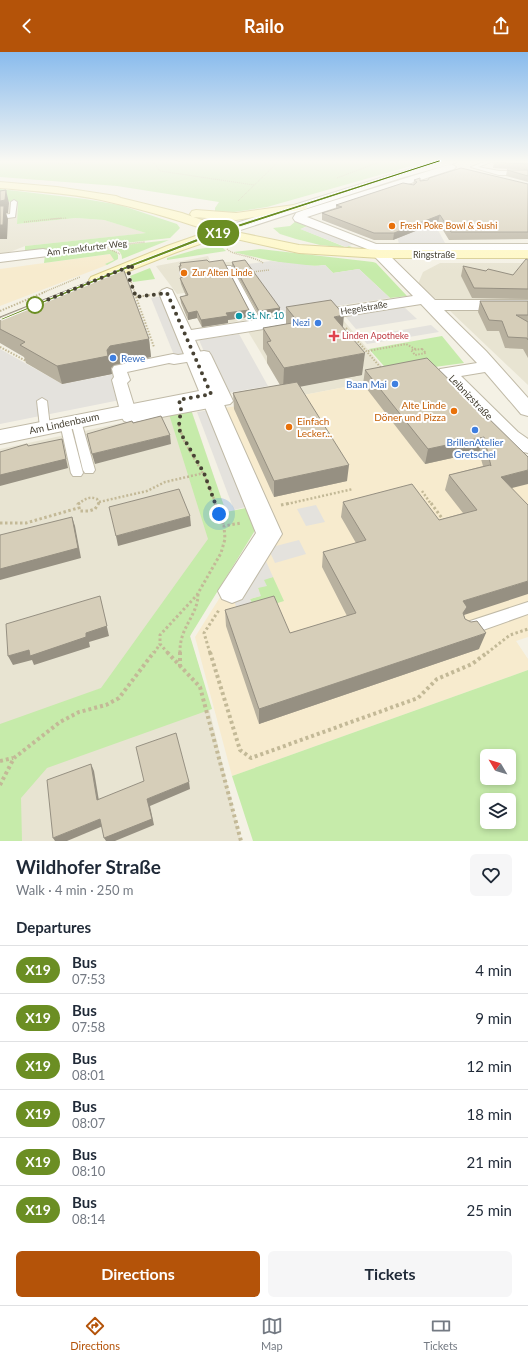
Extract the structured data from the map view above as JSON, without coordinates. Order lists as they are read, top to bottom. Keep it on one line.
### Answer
{"streets":{"main road":["Ringstraße"],"street":["Am Frankfurter Weg","Hegelstraße","Leibnizstraße","Am Lindenbaum"]},"places":{"other":["Fresh Poke Bowl & Sushi","Zur Alten Linde","St. Nr. 10","Nezi","Rewe","Baan Mai","Alte Linde Döner und Pizza","Einfach Lecker...","BrillenAtelier Gretschel"],"health":["Linden Apotheke"]},"lines":["bus line X19"],"north":"top left","page":{"header":"Railo","on_map":"X19","heading":[["Wildhofer Straße","Walk · 4 min · 250 m"],"Departures"],"list":[{"mark":"X19","name":"Bus","note":"07:53","value":"4 min"},{"mark":"X19","name":"Bus","note":"07:58","value":"9 min"},{"mark":"X19","name":"Bus","note":"08:01","value":"12 min"},{"mark":"X19","name":"Bus","note":"08:07","value":"18 min"},{"mark":"X19","name":"Bus","note":"08:10","value":"21 min"},{"mark":"X19","name":"Bus","note":"08:14","value":"25 min"}],"buttons":["Directions","Tickets"],"tabs":["Directions","Map","Tickets"]}}
